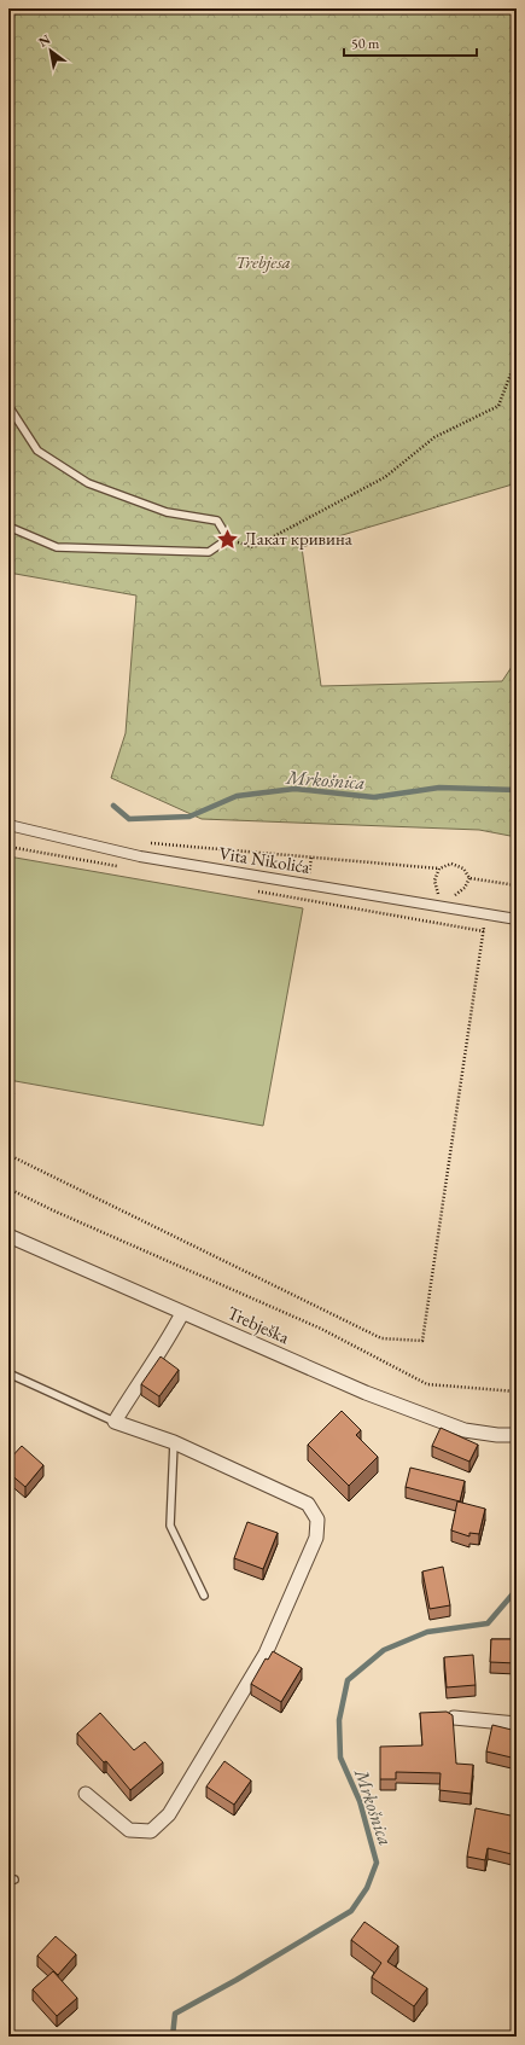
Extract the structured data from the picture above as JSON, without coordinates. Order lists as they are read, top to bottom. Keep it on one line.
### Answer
{"streets":{"street":["Vita Nikolića","Trebješka"]},"water":["Mrkošnica"],"parks":["Trebjesa"],"places":{"place":["Лакат кривина"]},"scale_bar":"50 m","north":"top left"}
